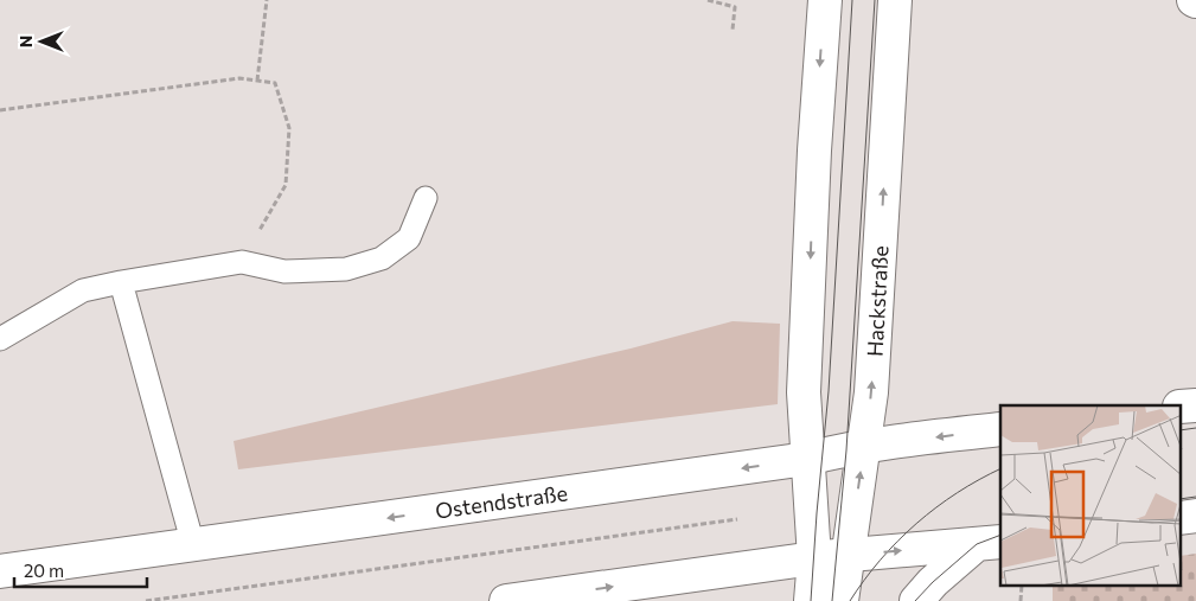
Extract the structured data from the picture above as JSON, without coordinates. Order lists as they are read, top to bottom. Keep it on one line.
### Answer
{"streets":{"street":["Hackstraße","Ostendstraße"]},"crossings":[["Hackstraße","Ostendstraße"]],"scale_bar":"20 m","north":"left"}
